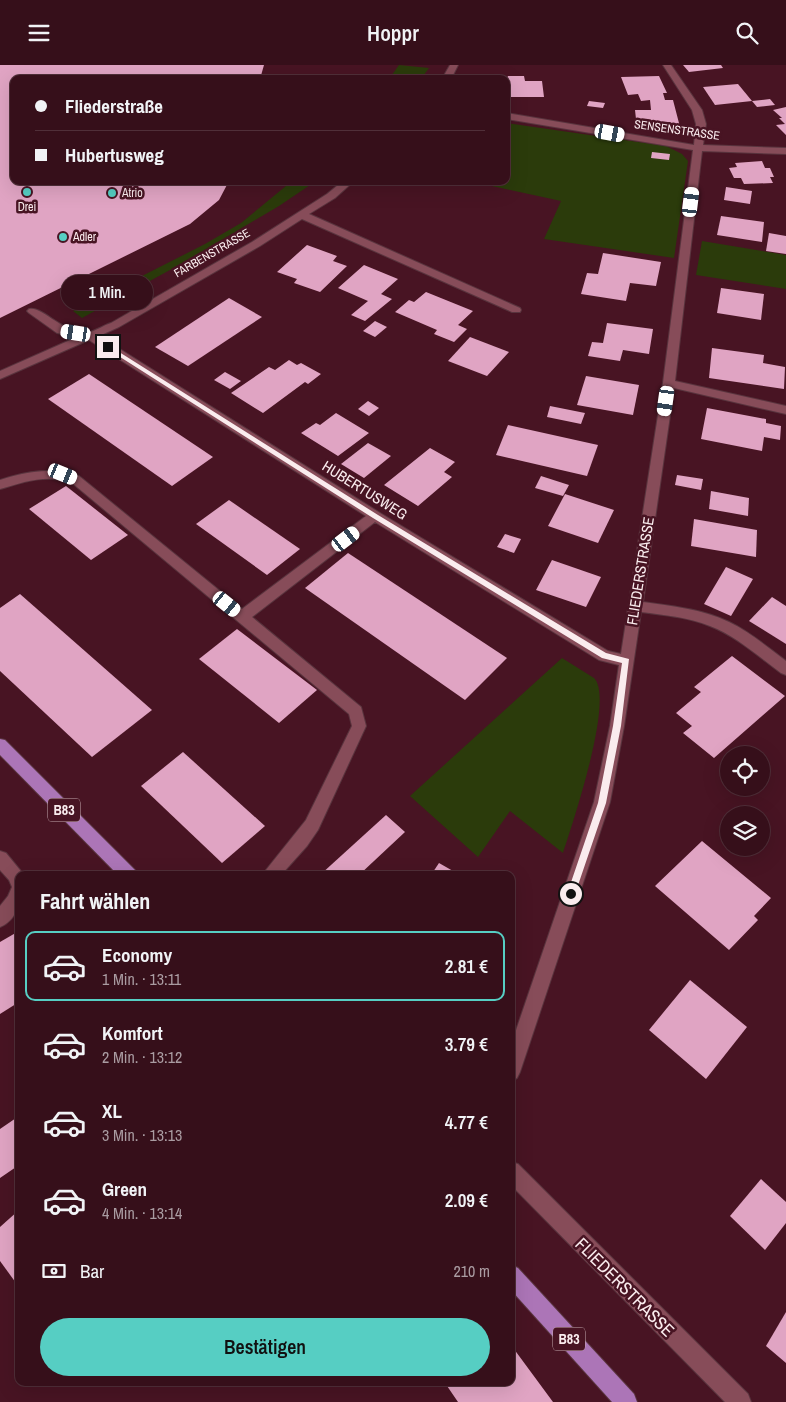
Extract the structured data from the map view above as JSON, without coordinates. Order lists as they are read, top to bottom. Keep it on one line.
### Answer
{"streets":{"main road":["B83"],"street":["SENSENSTRASSE","FARBENSTRASSE","HUBERTUSWEG","FLIEDERSTRASSE"]},"crossings":[["SENSENSTRASSE","FLIEDERSTRASSE"],["FARBENSTRASSE","HUBERTUSWEG"],["HUBERTUSWEG","FLIEDERSTRASSE"]],"places":["Drei","Atrio","Adler"],"page":{"header":"Hoppr","banner":["Fliederstraße","Hubertusweg"],"bubble":"1 Min.","heading":"Fahrt wählen","list":[{"name":"Economy","note":"1 Min. · 13:11","value":"2.81 €"},{"name":"Komfort","note":"2 Min. · 13:12","value":"3.79 €"},{"name":"XL","note":"3 Min. · 13:13","value":"4.77 €"},{"name":"Green","note":"4 Min. · 13:14","value":"2.09 €"}],"pay":["Bar","210 m"],"buttons":"Bestätigen"}}
